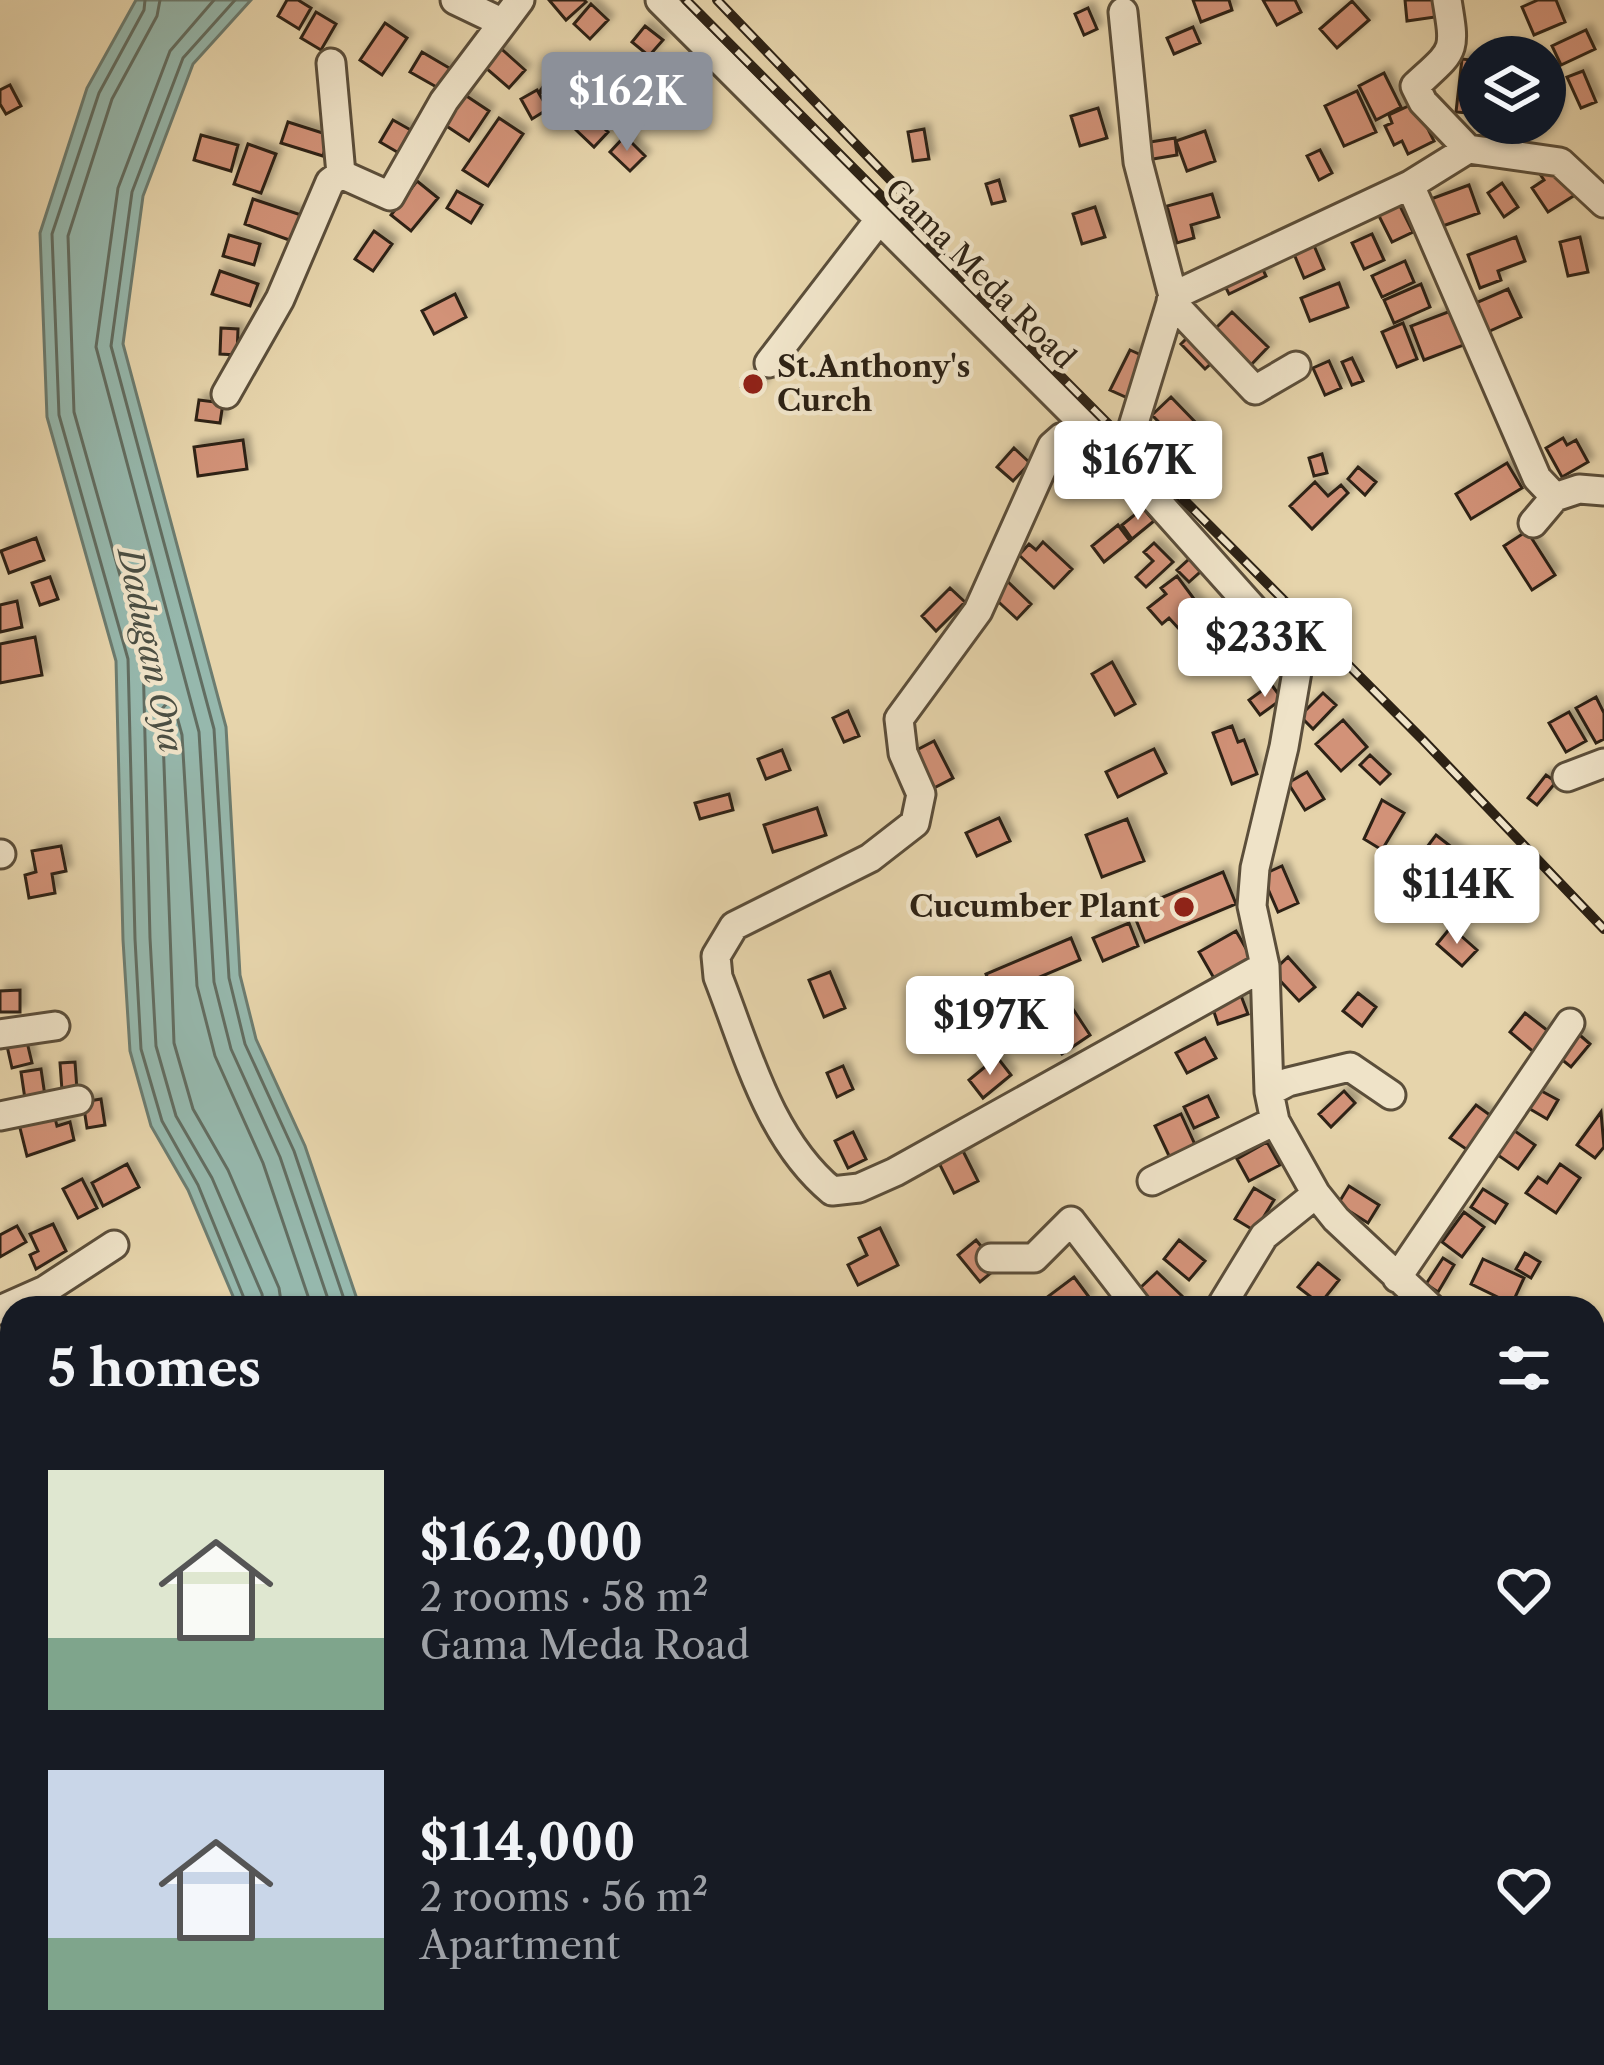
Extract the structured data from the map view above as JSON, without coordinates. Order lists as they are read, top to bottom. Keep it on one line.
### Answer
{"streets":{"street":["Gama Meda Road"]},"water":["Dadugan Oya"],"places":["St.Anthony's Curch","Cucumber Plant"],"page":{"price":["$162K","$167K","$233K","$114K","$197K"],"heading":"5 homes","list":[{"name":"$162,000","note":"2 rooms · 58 m² · Gama Meda Road"},{"name":"$114,000","note":"2 rooms · 56 m² · Apartment"}]}}
